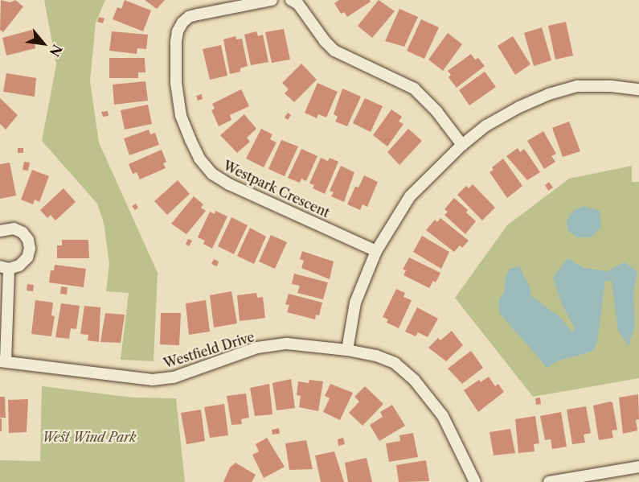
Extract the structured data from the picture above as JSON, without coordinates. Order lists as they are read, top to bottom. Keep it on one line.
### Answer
{"streets":{"street":["Westpark Crescent","Westfield Drive"]},"parks":["West Wind Park"],"north":"bottom right"}
